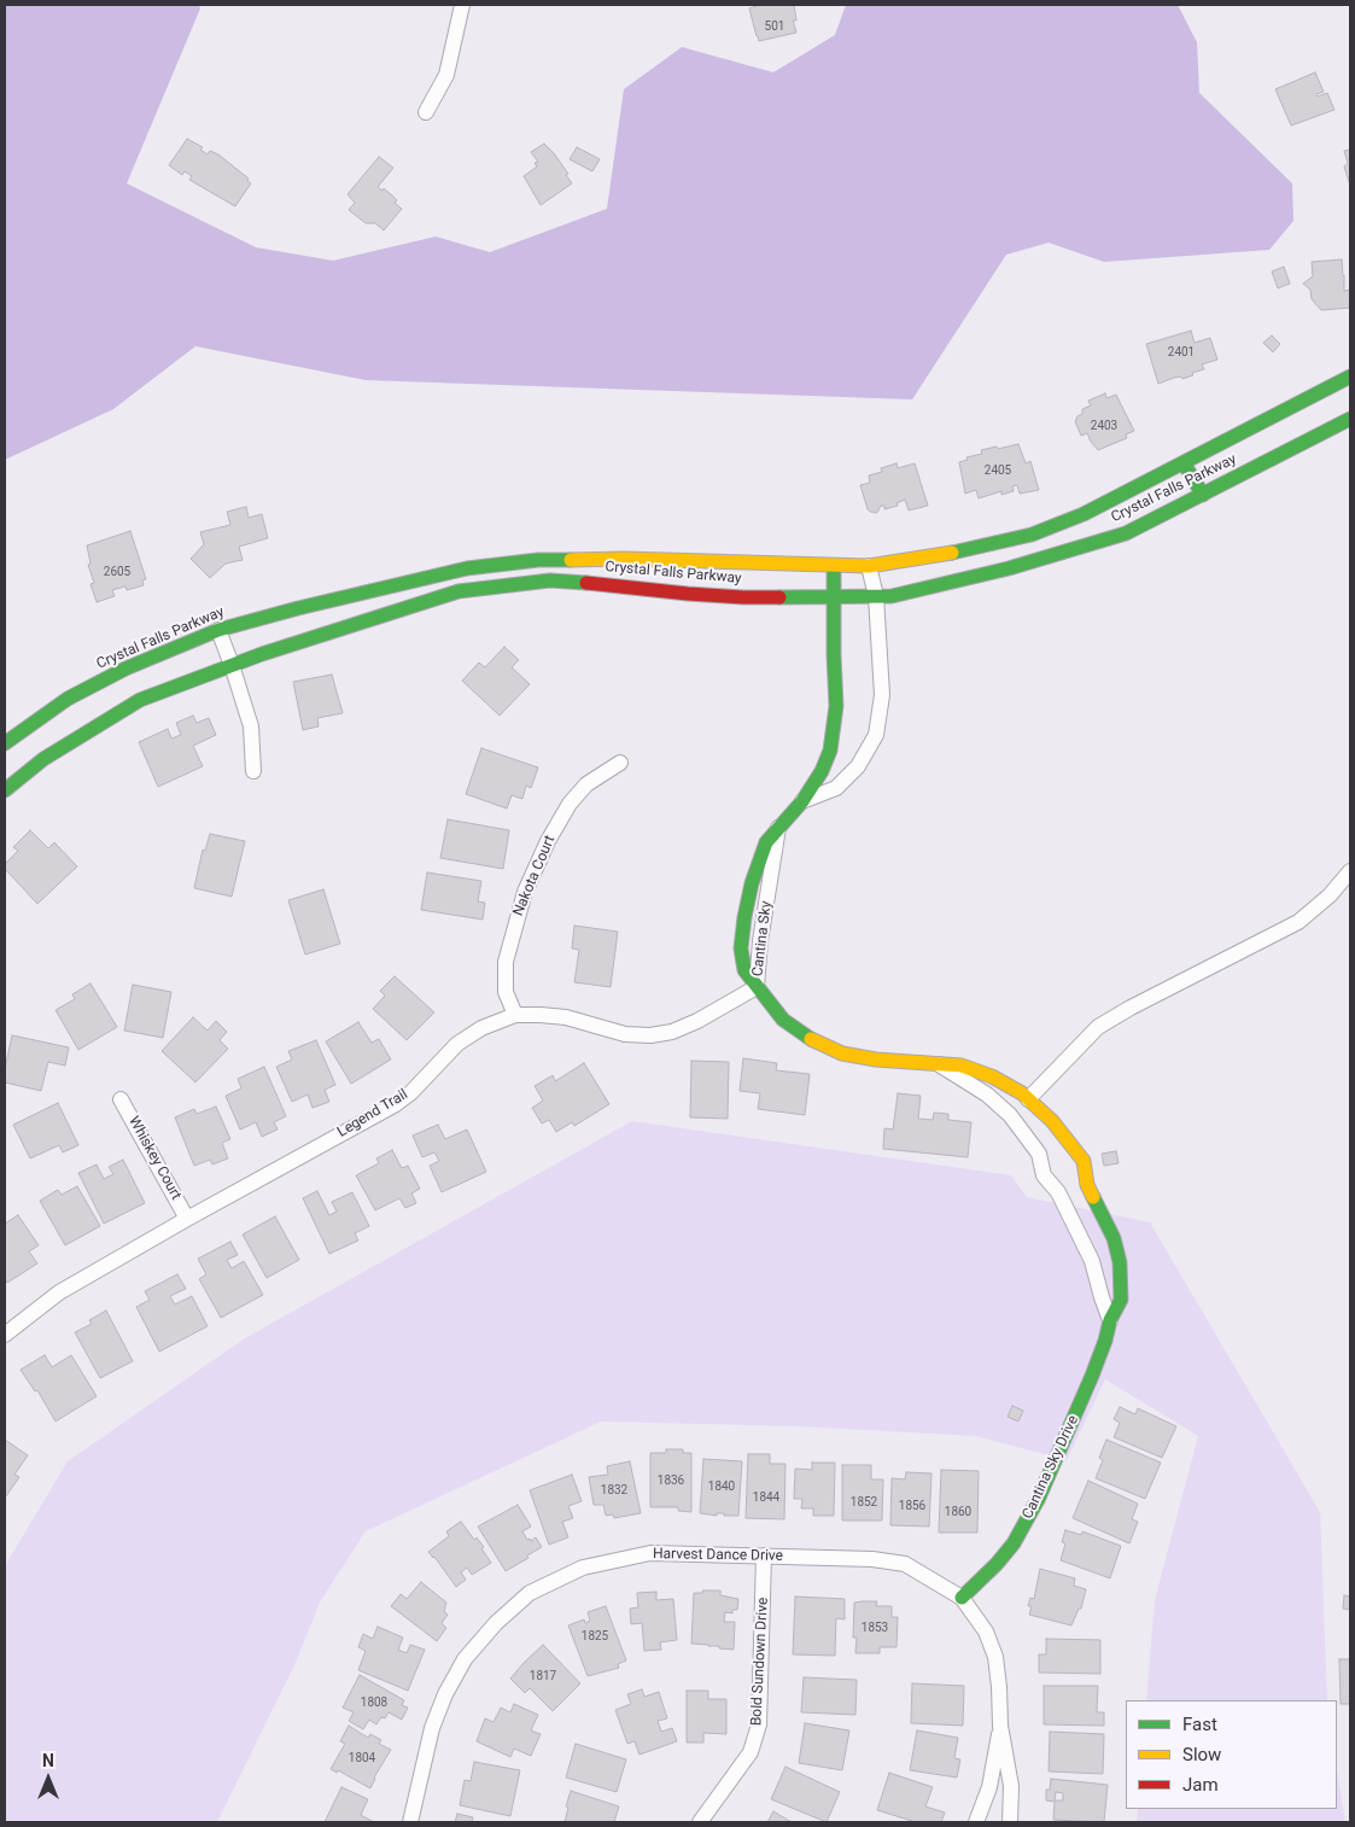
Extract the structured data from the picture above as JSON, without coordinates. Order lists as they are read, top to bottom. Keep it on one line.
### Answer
{"streets":{"street":["Crystal Falls Parkway","Nakota Court","Cantina Sky","Legend Trail","Whiskey Court","Cantina Sky Drive","Harvest Dance Drive","Bold Sundown Drive"]},"crossings":[["Crystal Falls Parkway","Cantina Sky"],["Nakota Court","Legend Trail"],["Cantina Sky","Legend Trail"],["Cantina Sky","Cantina Sky Drive"],["Legend Trail","Whiskey Court"],["Legend Trail","Cantina Sky Drive"],["Cantina Sky Drive","Harvest Dance Drive"],["Harvest Dance Drive","Bold Sundown Drive"]],"house_numbers":["501","2401","2403","2405","2605","1836","1840","1832","1844","1852","1856","1860","1853","1825","1817","1808","1804"],"legend":["Fast","Slow","Jam"],"north":"top"}
